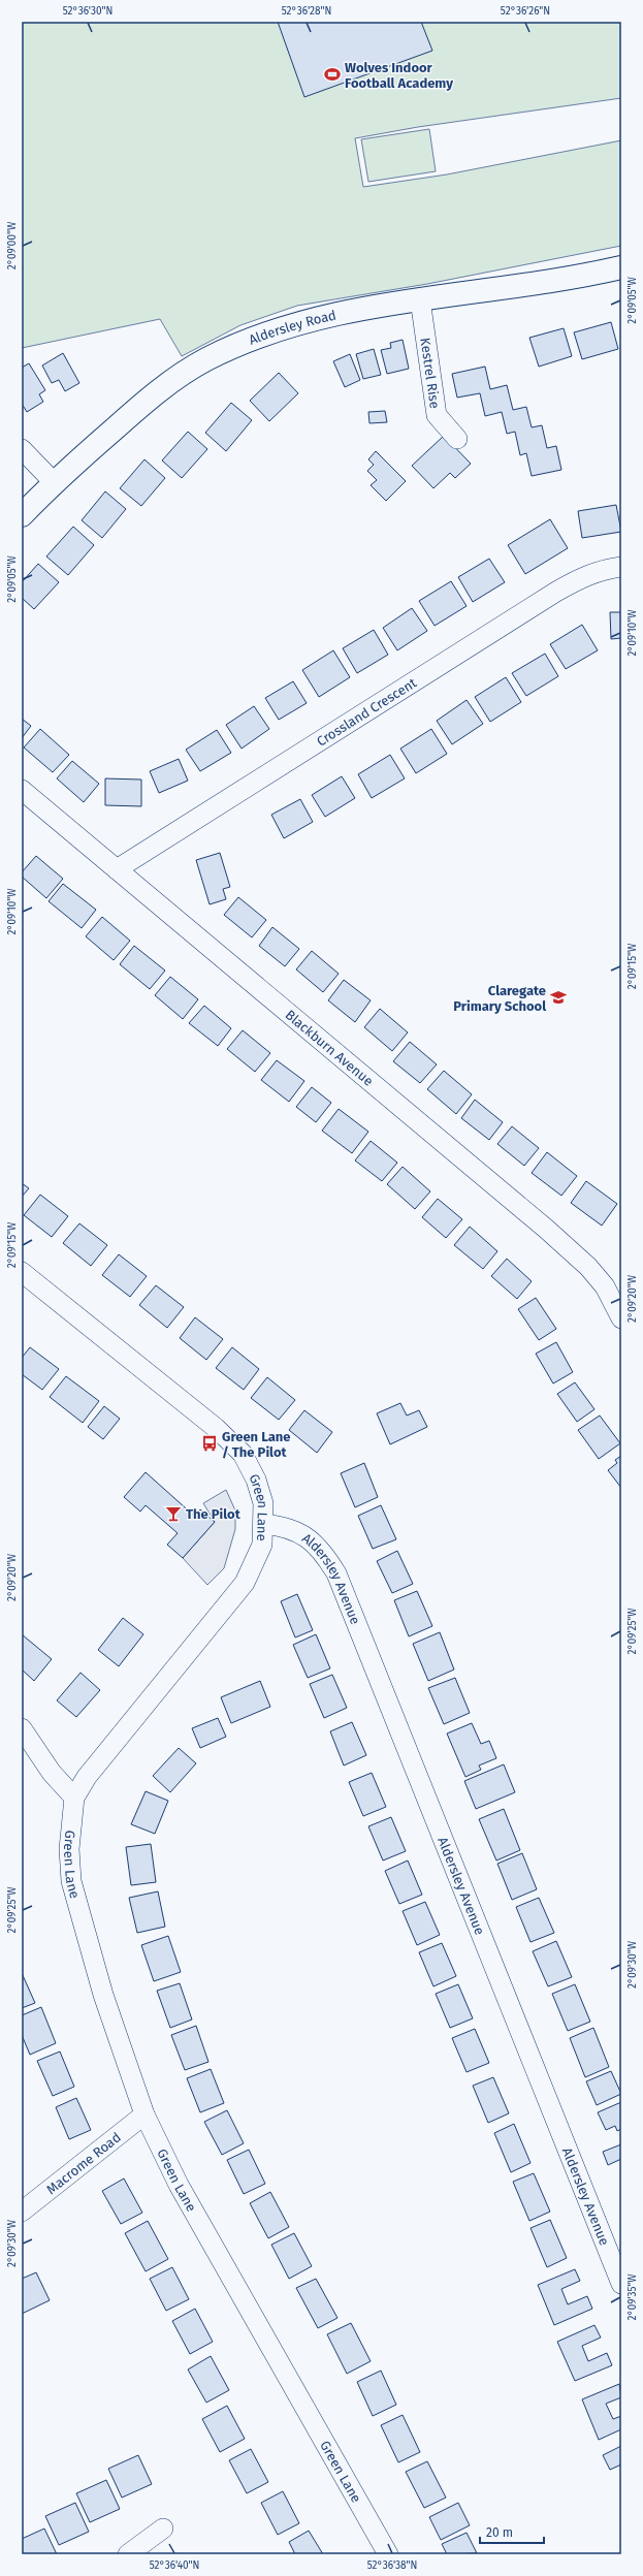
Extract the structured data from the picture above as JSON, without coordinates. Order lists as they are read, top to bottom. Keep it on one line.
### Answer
{"streets":{"street":["Aldersley Road","Kestrel Rise","Crossland Crescent","Blackburn Avenue","Green Lane","Aldersley Avenue","Macrome Road"]},"crossings":[["Aldersley Road","Kestrel Rise"],["Crossland Crescent","Blackburn Avenue"],["Green Lane","Aldersley Avenue"],["Green Lane","Macrome Road"]],"places":{"sports":["Wolves Indoor Football Academy"],"school or university":["Claregate Primary School"],"bus stop":["Green Lane / The Pilot"],"bar":["The Pilot"]},"scale_bar":"20 m","coordinates":["52°36'30\"N","52°36'28\"N","52°36'26\"N","2°09'00\"W","2°09'05\"W","2°09'10\"W","2°09'15\"W","2°09'20\"W","2°09'25\"W","2°09'30\"W","2°09'35\"W","52°36'40\"N","52°36'38\"N"]}
